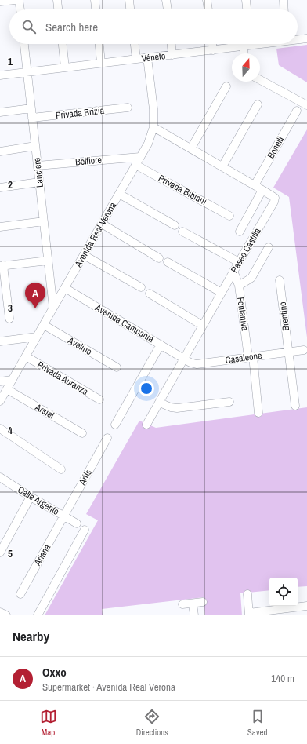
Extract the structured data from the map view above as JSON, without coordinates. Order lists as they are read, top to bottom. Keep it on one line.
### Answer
{"streets":{"street":["Véneto","Privada Brizia","Bonelli","Belfiore","Lanciere","Privada Bibiani","Avenida Real Verona","Paseo Castilla","Fontaniva","Brentino","Avenida Campania","Avelino","Casaleone","Privada Auranza","Arsiel","Ariis","Calle Argento","Ariana"]},"crossings":[["Véneto","Lanciere"],["Véneto","Avenida Real Verona"],["Privada Brizia","Lanciere"],["Bonelli","Paseo Castilla"],["Belfiore","Lanciere"],["Belfiore","Avenida Real Verona"],["Lanciere","Avenida Real Verona"],["Privada Bibiani","Avenida Real Verona"],["Avenida Real Verona","Paseo Castilla"],["Avenida Real Verona","Avenida Campania"],["Avenida Real Verona","Avelino"],["Avenida Real Verona","Privada Auranza"],["Avenida Real Verona","Arsiel"],["Paseo Castilla","Fontaniva"],["Paseo Castilla","Avenida Campania"],["Paseo Castilla","Casaleone"],["Fontaniva","Casaleone"],["Brentino","Casaleone"],["Avenida Campania","Casaleone"],["Ariis","Calle Argento"],["Ariis","Ariana"],["Calle Argento","Ariana"]],"north":"top","page":{"search":"Search here","pins":"A","heading":"Nearby","list":[{"mark":"A","name":"Oxxo","note":"Supermarket · Avenida Real Verona","value":"140 m"}],"nav":["Map","Directions","Saved"]},"grid":{"rows":["1","2","3","4","5"]}}
